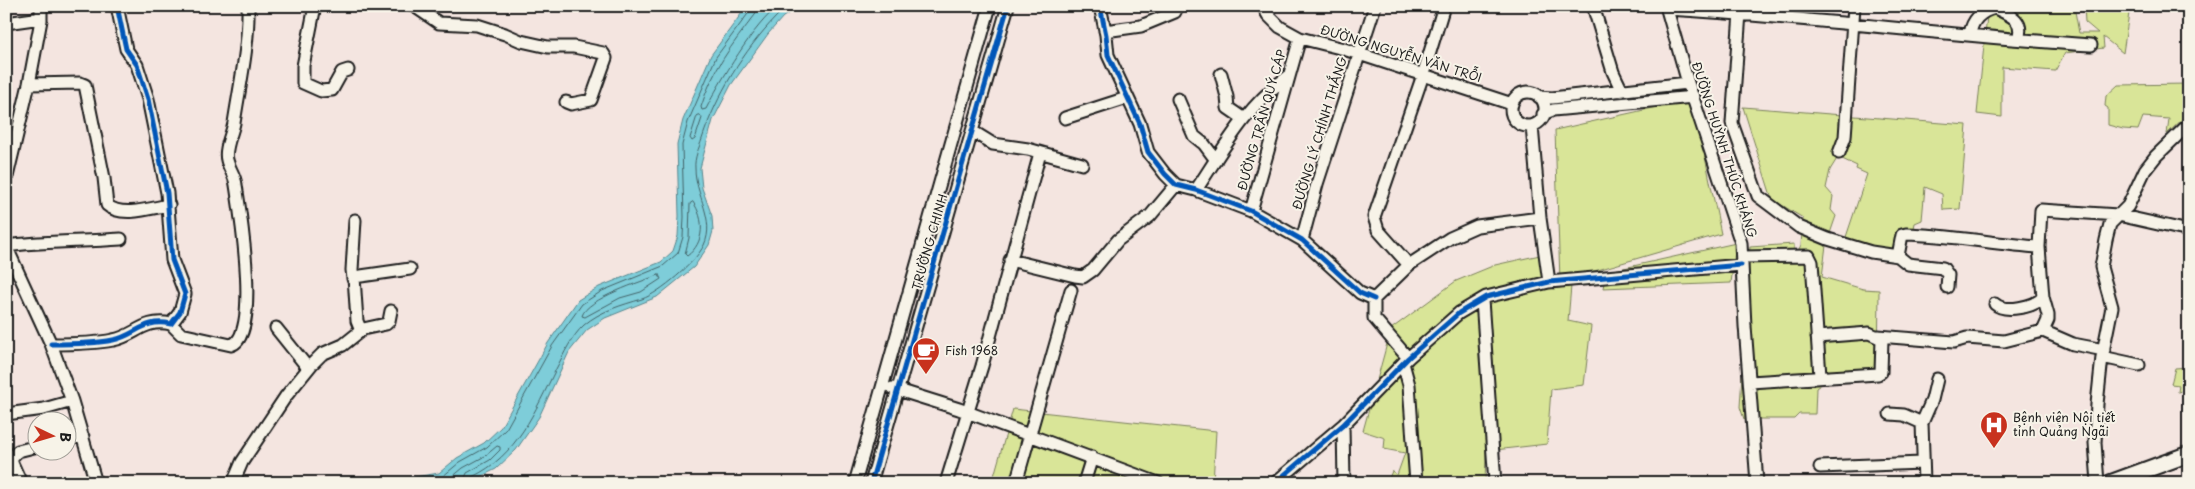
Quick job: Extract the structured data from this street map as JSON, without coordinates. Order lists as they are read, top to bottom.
{
  "streets": {
    "street": [
      "ĐƯỜNG NGUYỄN VĂN TRỖI",
      "ĐƯỜNG TRẦN QUÝ CÁP",
      "ĐƯỜNG LÝ CHÍNH THẮNG",
      "ĐƯỜNG HUỲNH THÚC KHÁNG",
      "TRƯỜNG CHINH"
    ]
  },
  "crossings": [
    ["ĐƯỜNG NGUYỄN VĂN TRỖI", "ĐƯỜNG TRẦN QUÝ CÁP"],
    ["ĐƯỜNG NGUYỄN VĂN TRỖI", "ĐƯỜNG LÝ CHÍNH THẮNG"]
  ],
  "places": {
    "cafe": ["Fish 1968"],
    "hospital": ["Bệnh viện Nội tiết tỉnh Quảng Ngãi"]
  },
  "north": "right"
}
